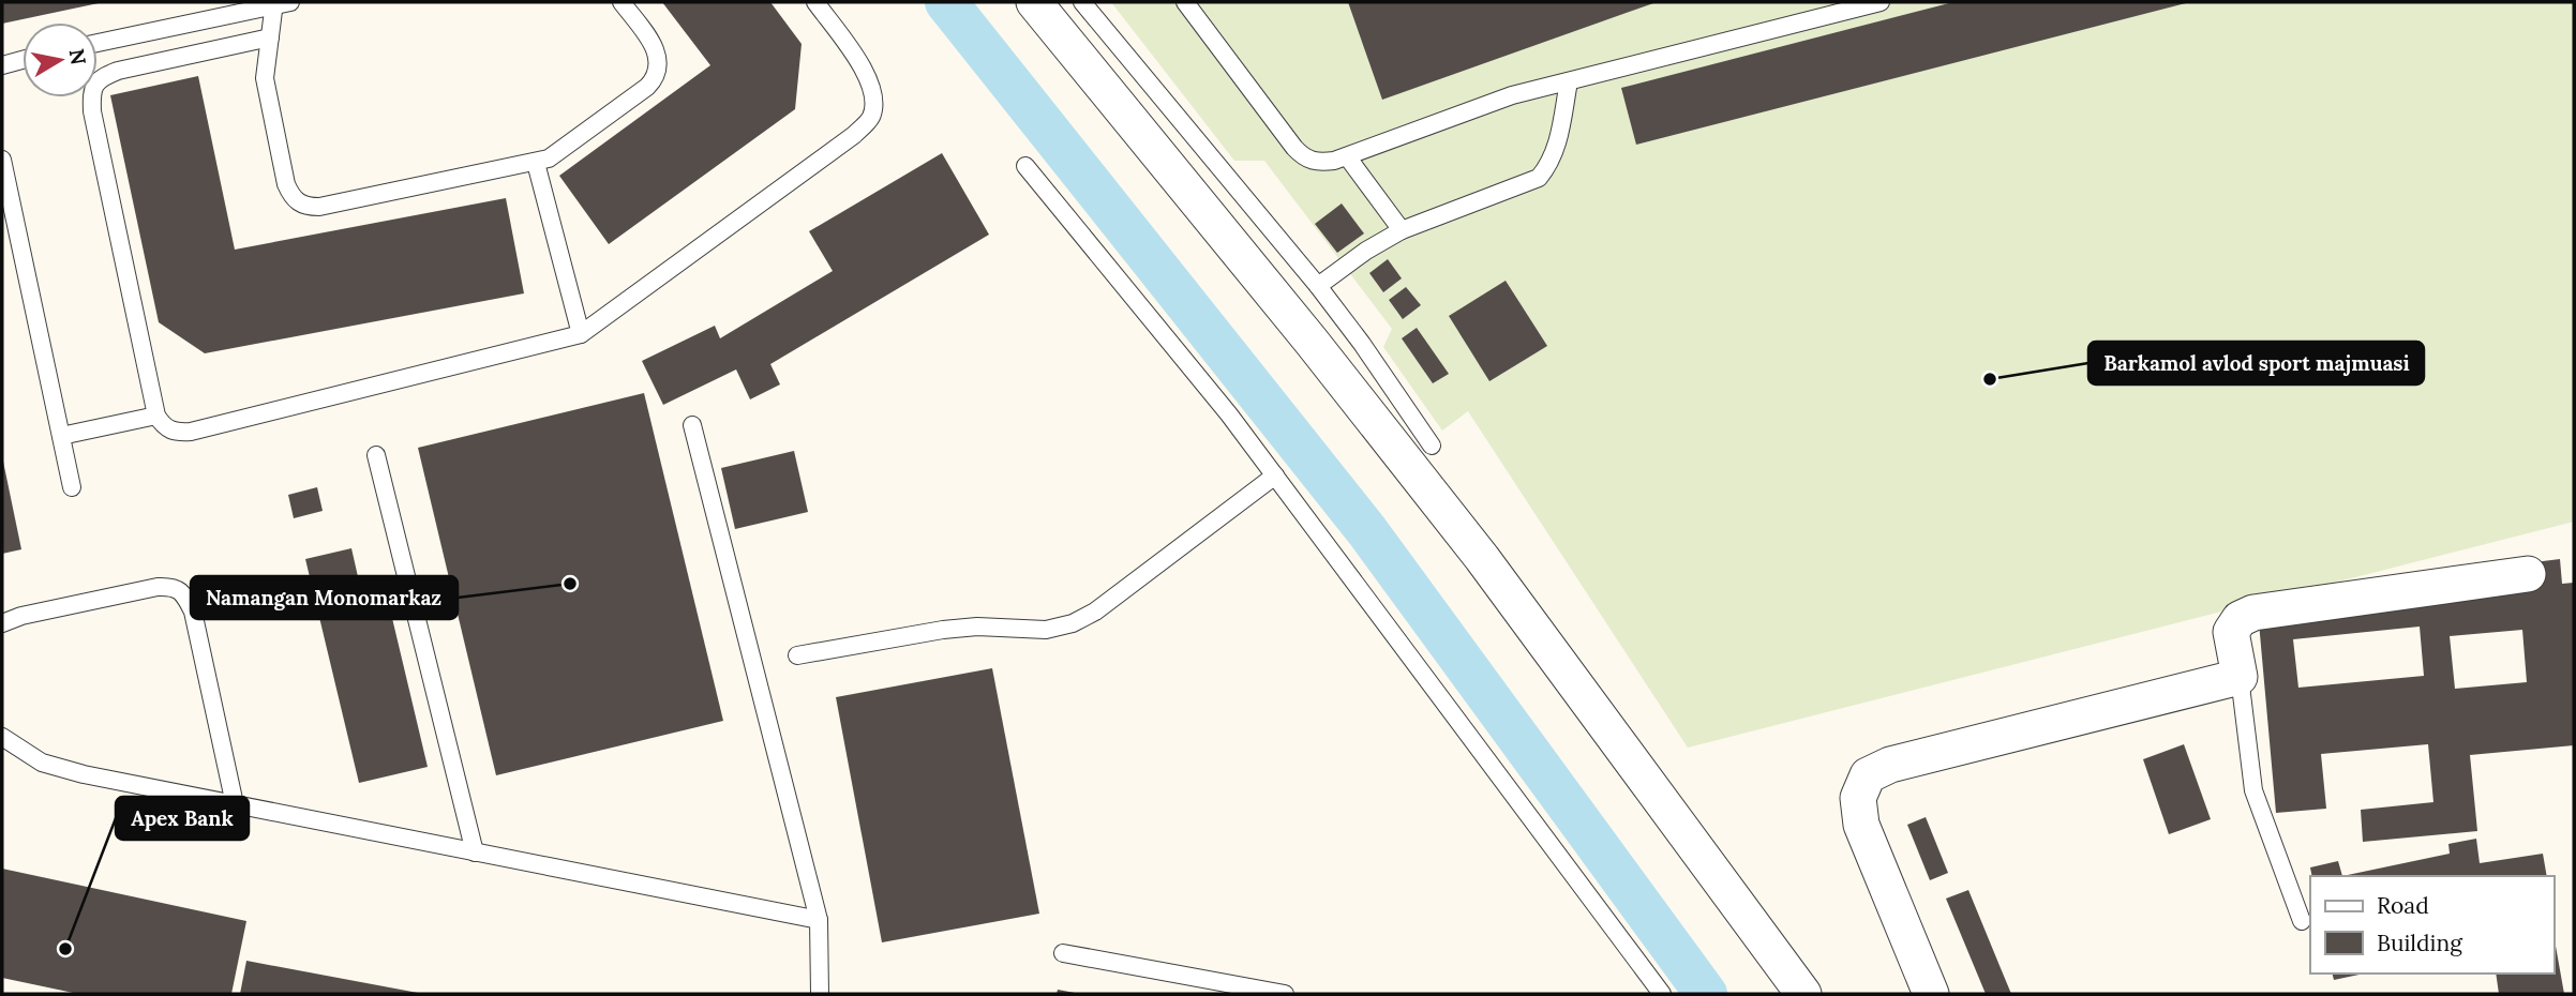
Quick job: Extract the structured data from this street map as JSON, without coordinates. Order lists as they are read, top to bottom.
{
  "places": ["Barkamol avlod sport majmuasi", "Namangan Monomarkaz", "Apex Bank"],
  "legend": ["Road", "Building"],
  "north": "right"
}
